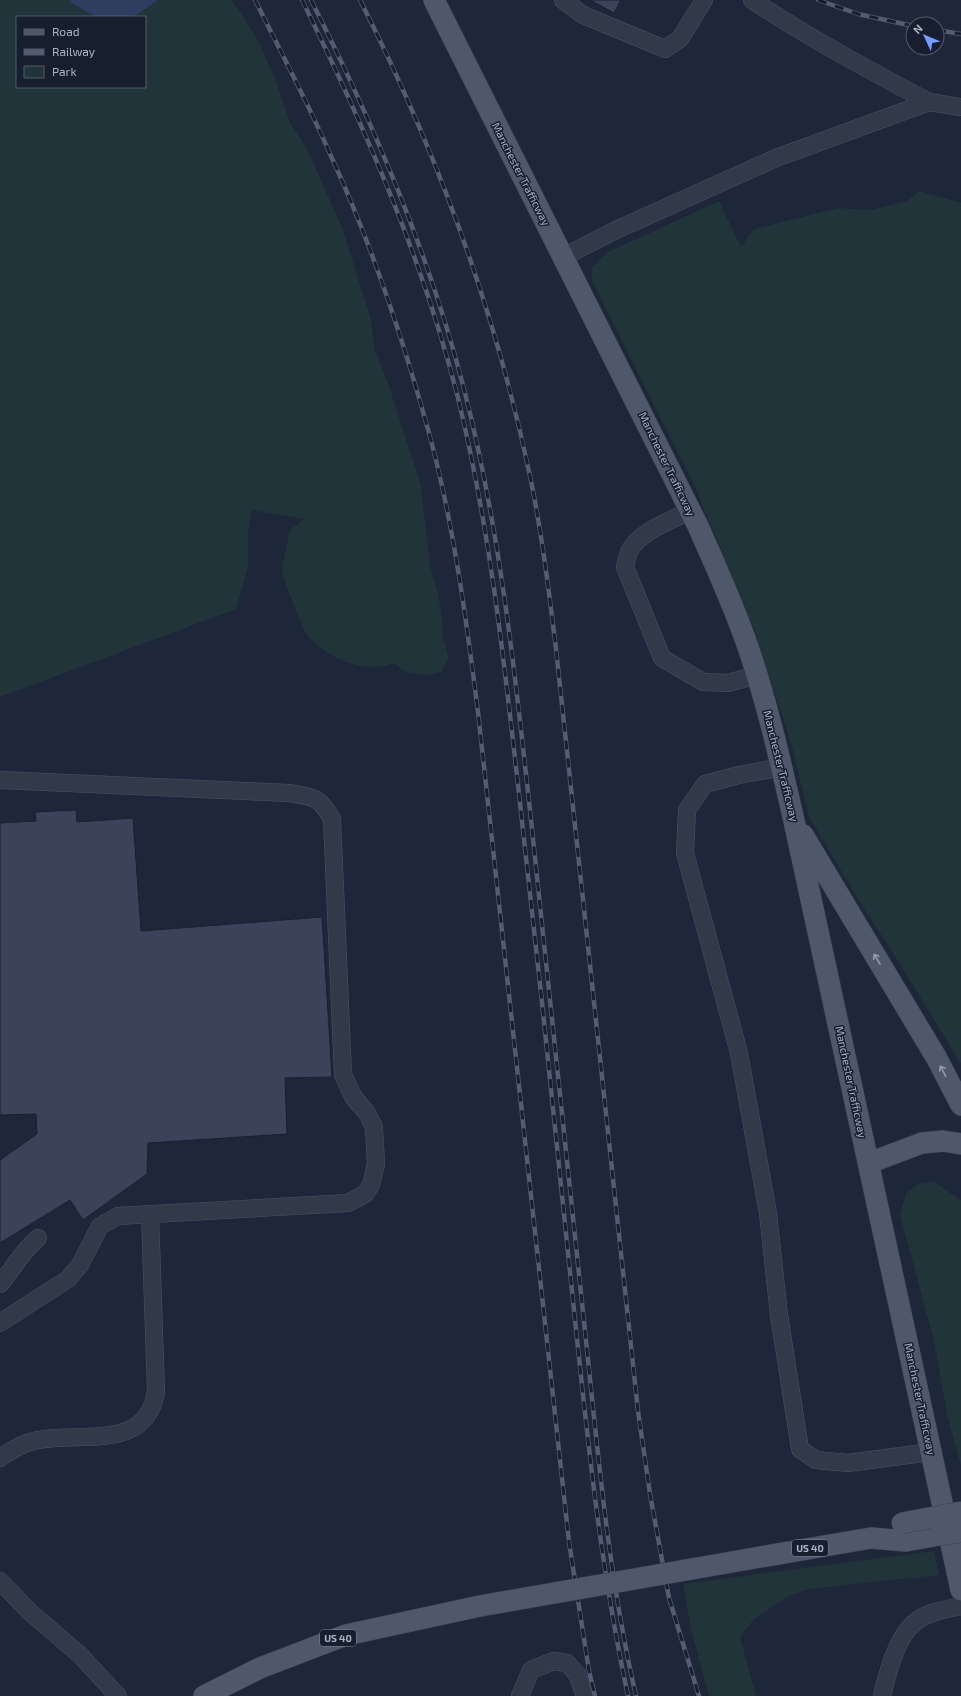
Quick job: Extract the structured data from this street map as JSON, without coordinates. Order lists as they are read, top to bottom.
{
  "streets": {
    "main road": ["Manchester Trafficway", "US 40"]
  },
  "legend": ["Road", "Railway", "Park"],
  "north": "top left"
}
